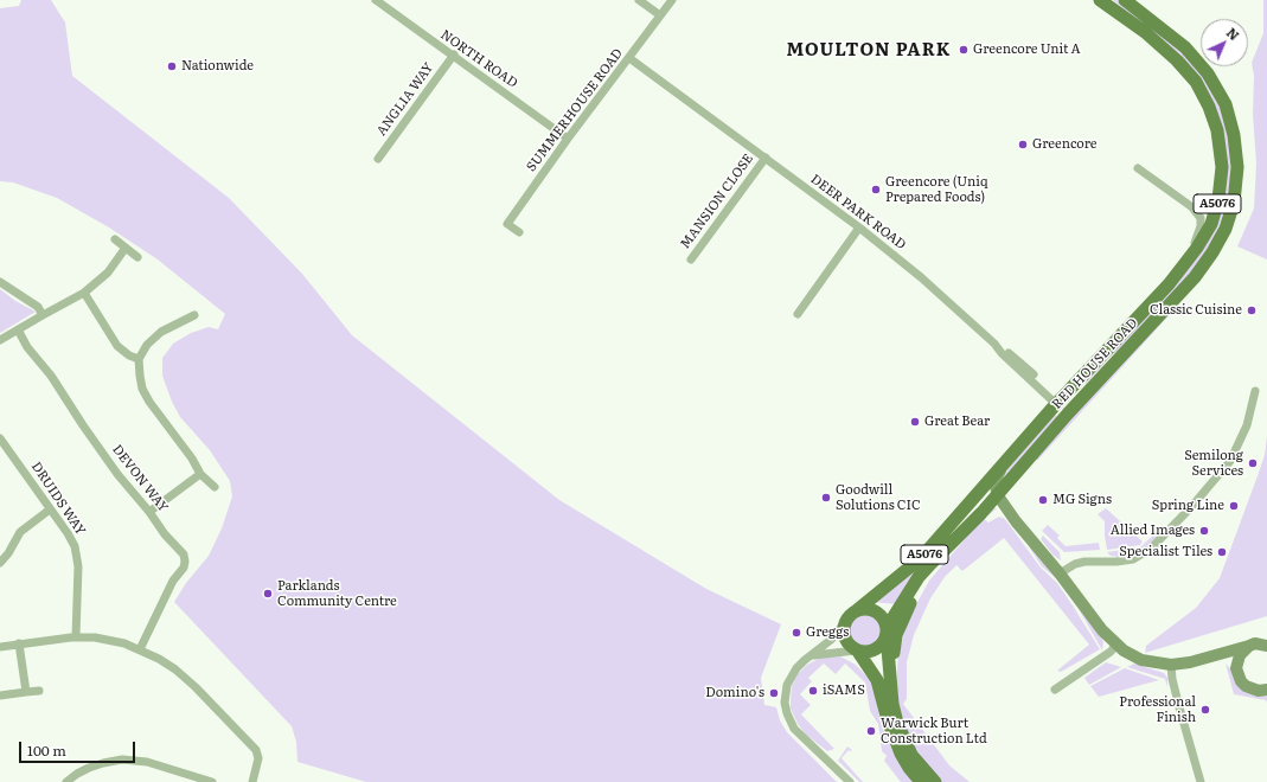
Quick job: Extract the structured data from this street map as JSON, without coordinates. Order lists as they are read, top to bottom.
{
  "streets": {
    "main road": ["A5076", "RED HOUSE ROAD"],
    "street": [
      "NORTH ROAD",
      "ANGLIA WAY",
      "SUMMERHOUSE ROAD",
      "MANSION CLOSE",
      "DEER PARK ROAD",
      "DEVON WAY",
      "DRUIDS WAY"
    ]
  },
  "crossings": [
    ["NORTH ROAD", "ANGLIA WAY"],
    ["NORTH ROAD", "SUMMERHOUSE ROAD"],
    ["SUMMERHOUSE ROAD", "DEER PARK ROAD"],
    ["MANSION CLOSE", "DEER PARK ROAD"],
    ["DEER PARK ROAD", "RED HOUSE ROAD"]
  ],
  "districts": ["MOULTON PARK"],
  "places": [
    "Greencore Unit A",
    "Nationwide",
    "Greencore",
    "Greencore (Uniq Prepared Foods)",
    "Classic Cuisine",
    "Great Bear",
    "Semilong Services",
    "Goodwill Solutions CIC",
    "MG Signs",
    "Spring Line",
    "Allied Images",
    "Specialist Tiles",
    "Parklands Community Centre",
    "Greggs",
    "iSAMS",
    "Domino's",
    "Professional Finish",
    "Warwick Burt Construction Ltd"
  ],
  "scale_bar": "100 m",
  "north": "top right"
}
